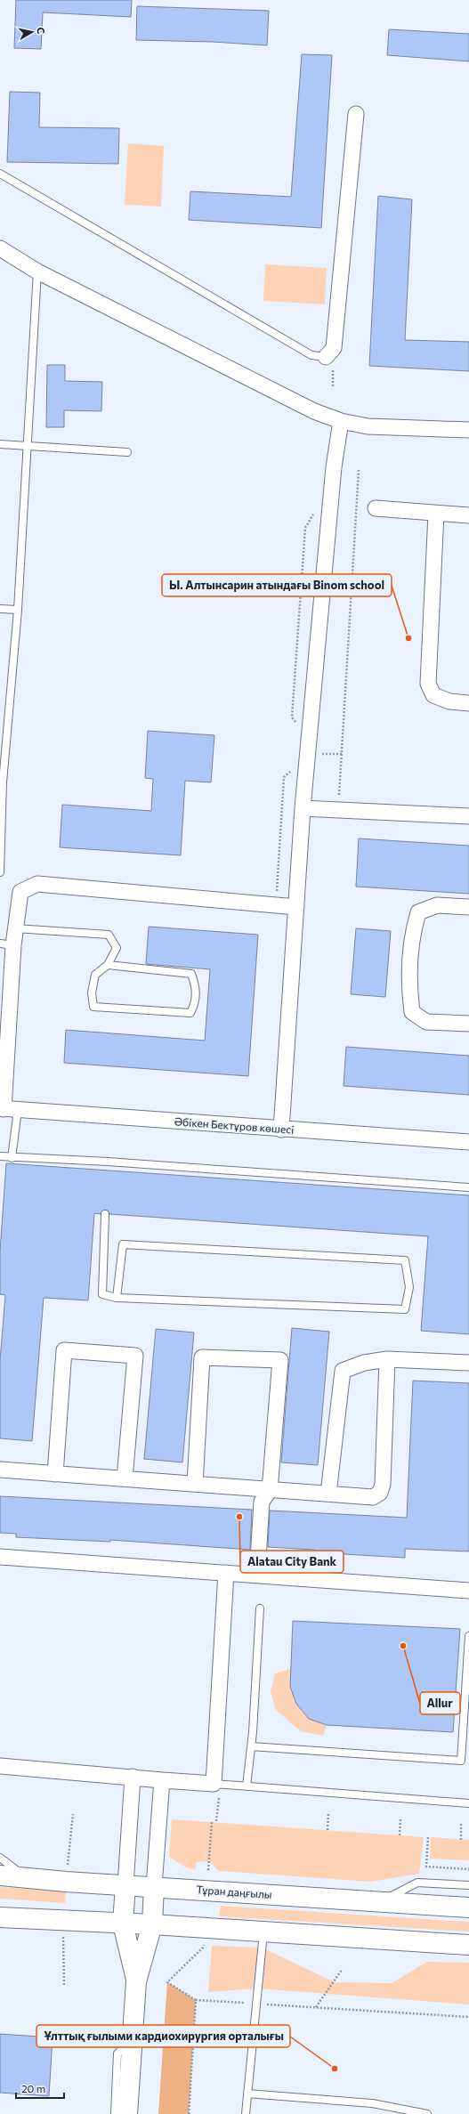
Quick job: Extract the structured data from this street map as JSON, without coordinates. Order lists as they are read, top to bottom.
{
  "streets": {
    "main road": ["Тұран даңғылы"],
    "street": ["Әбікен Бектұров көшесі"]
  },
  "places": [
    "Ы. Алтынсарин атындағы Binom school",
    "Alatau City Bank",
    "Allur",
    "Ұлттық ғылыми кардиохирургия орталығы"
  ],
  "scale_bar": "20 m",
  "north": "right"
}
